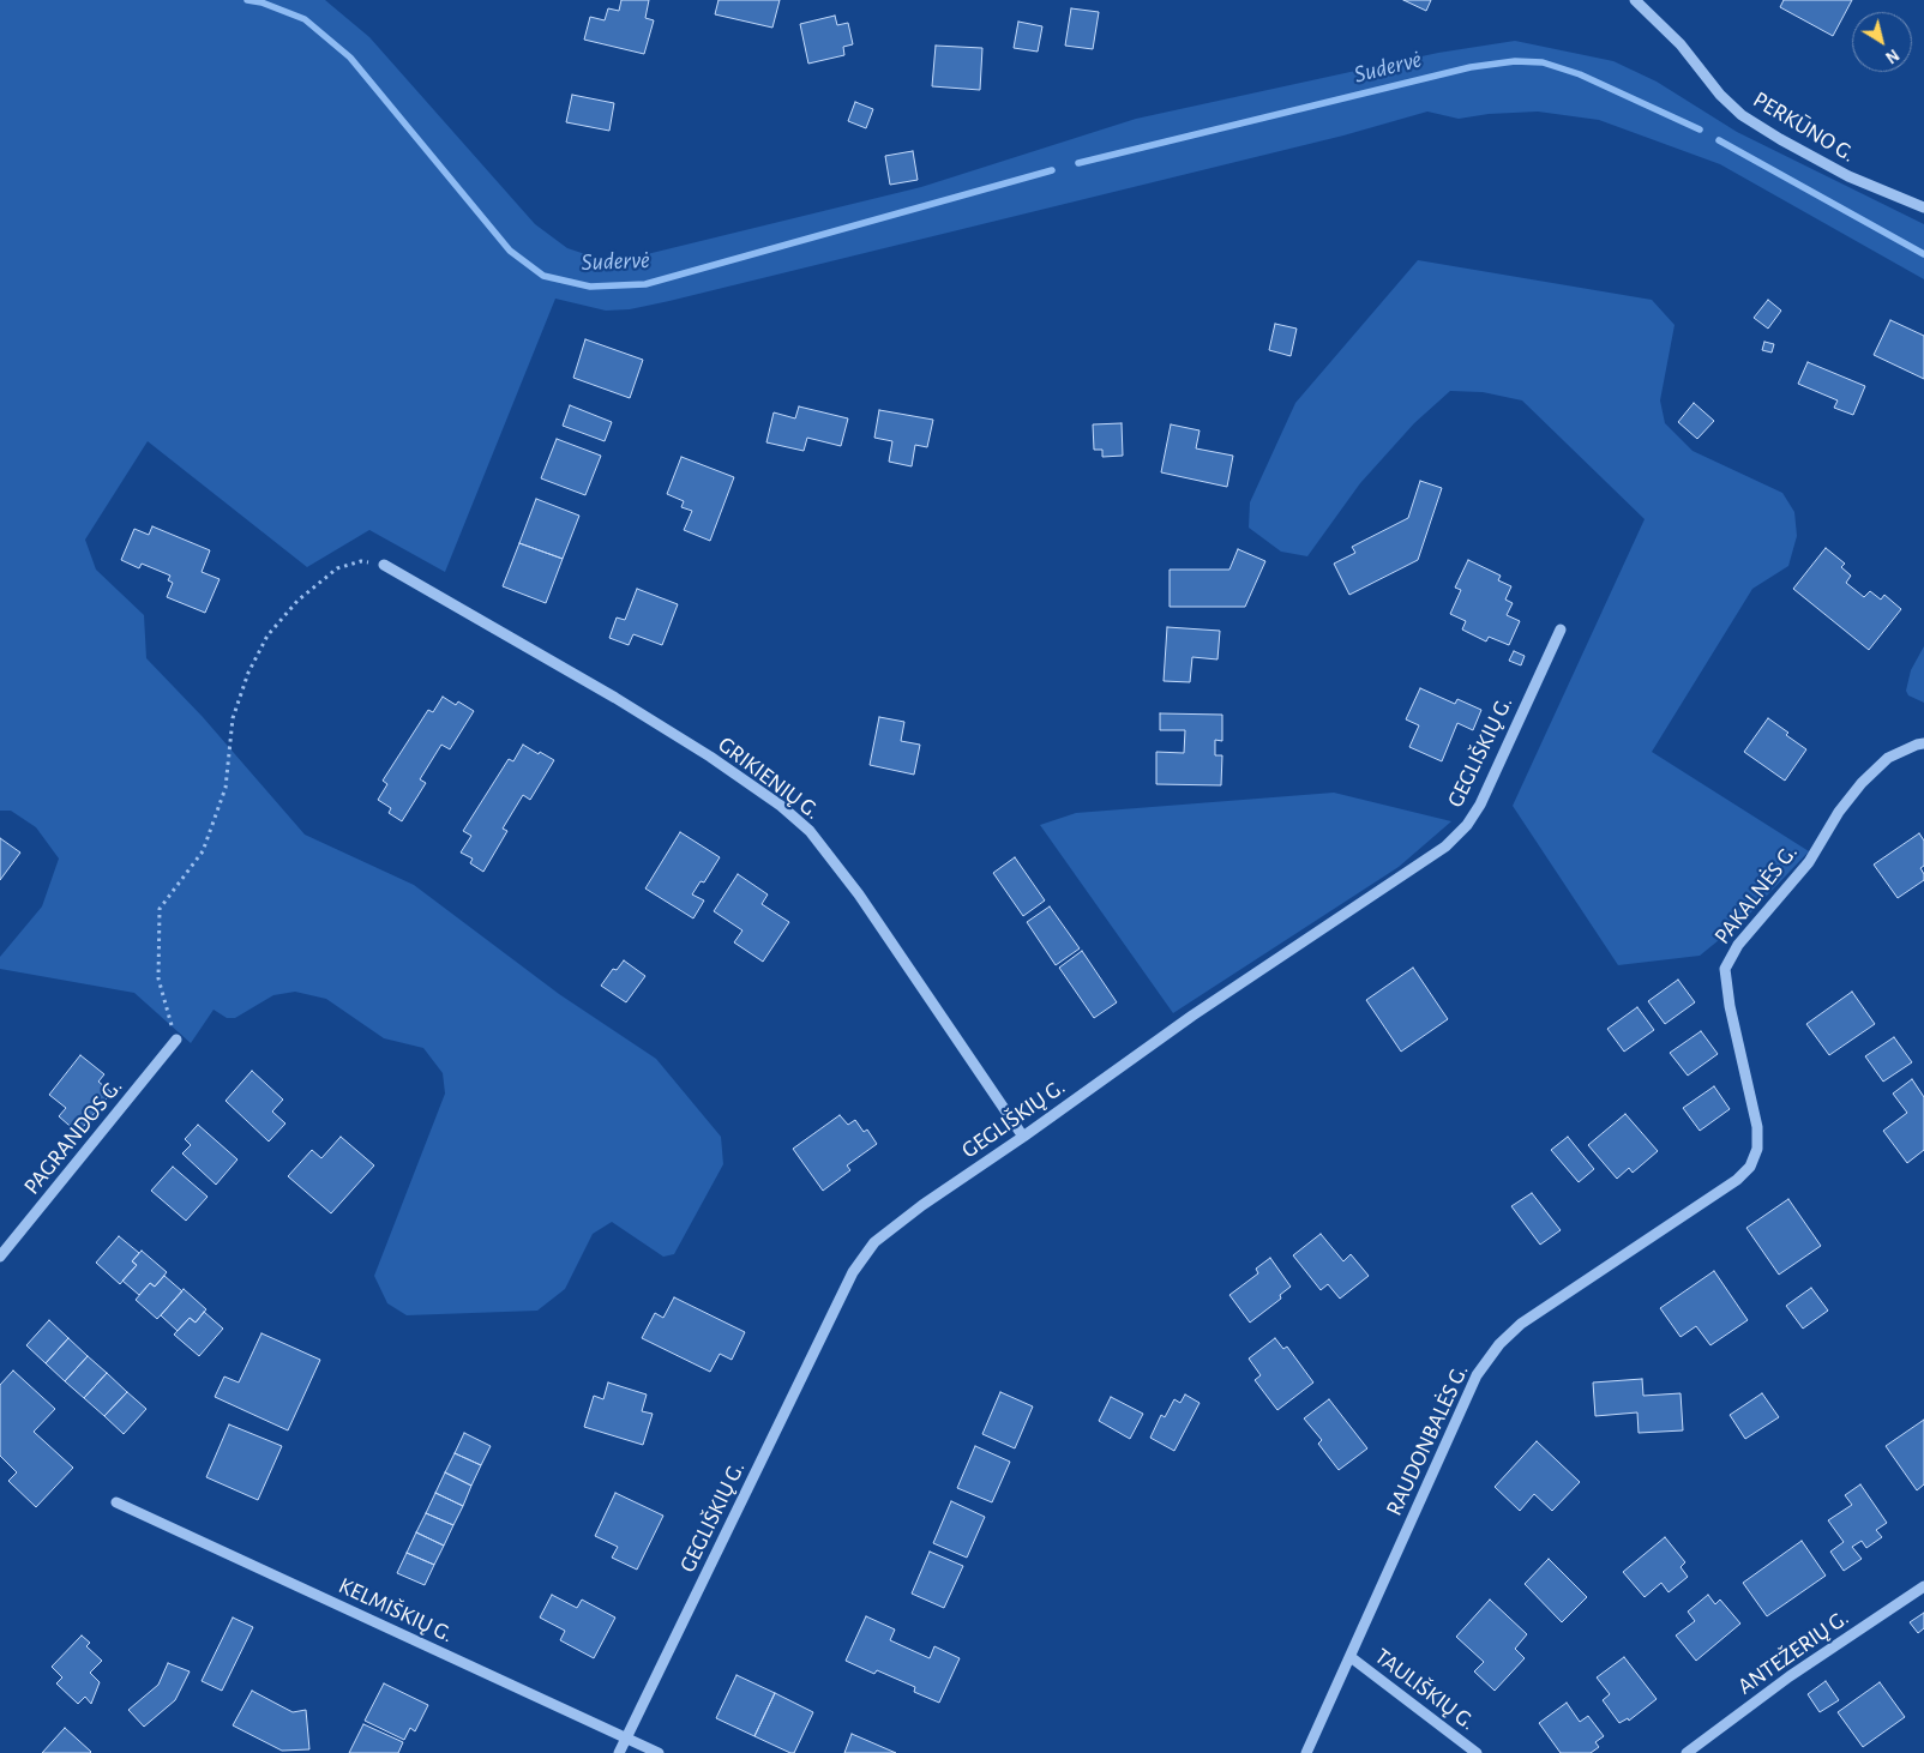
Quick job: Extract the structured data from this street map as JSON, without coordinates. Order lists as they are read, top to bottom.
{
  "streets": {
    "street": [
      "PERKŪNO G.",
      "GEGLIŠKIŲ G.",
      "GRIKIENIŲ G.",
      "PAKALNĖS G.",
      "PAGRANDOS G.",
      "RAUDONBALĖS G.",
      "KELMIŠKIŲ G.",
      "ANTEŽERIŲ G.",
      "TAULIŠKIŲ G."
    ]
  },
  "crossings": [
    ["GEGLIŠKIŲ G.", "GRIKIENIŲ G."],
    ["GEGLIŠKIŲ G.", "KELMIŠKIŲ G."],
    ["PAKALNĖS G.", "RAUDONBALĖS G."],
    ["RAUDONBALĖS G.", "TAULIŠKIŲ G."]
  ],
  "water": ["Sudervė"],
  "north": "bottom right"
}
